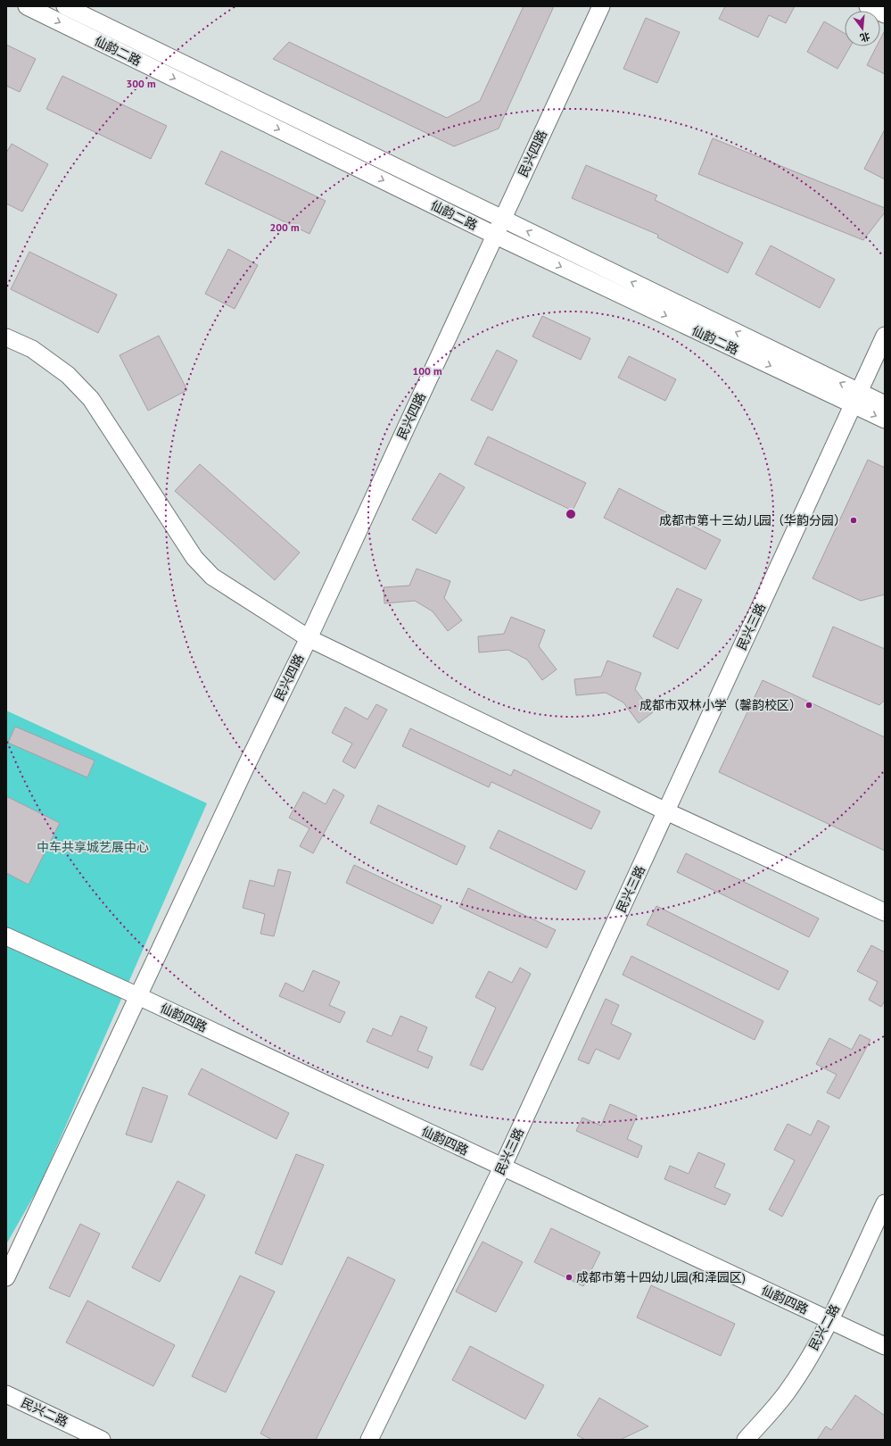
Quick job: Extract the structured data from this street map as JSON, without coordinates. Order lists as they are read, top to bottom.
{
  "streets": {
    "street": [
      "仙韵二路",
      "民兴四路",
      "民兴三路",
      "仙韵四路",
      "民兴二路"
    ]
  },
  "crossings": [
    ["仙韵二路", "民兴四路"],
    ["仙韵二路", "民兴三路"],
    ["民兴四路", "仙韵四路"],
    ["民兴三路", "仙韵四路"],
    ["仙韵四路", "民兴二路"]
  ],
  "parks": ["中车共享城艺展中心"],
  "places": ["成都市第十三幼儿园（华韵分园）", "成都市双林小学（馨韵校区）", "成都市第十四幼儿园(和泽园区)"],
  "north": "bottom",
  "rings": ["300 m", "200 m", "100 m"]
}
